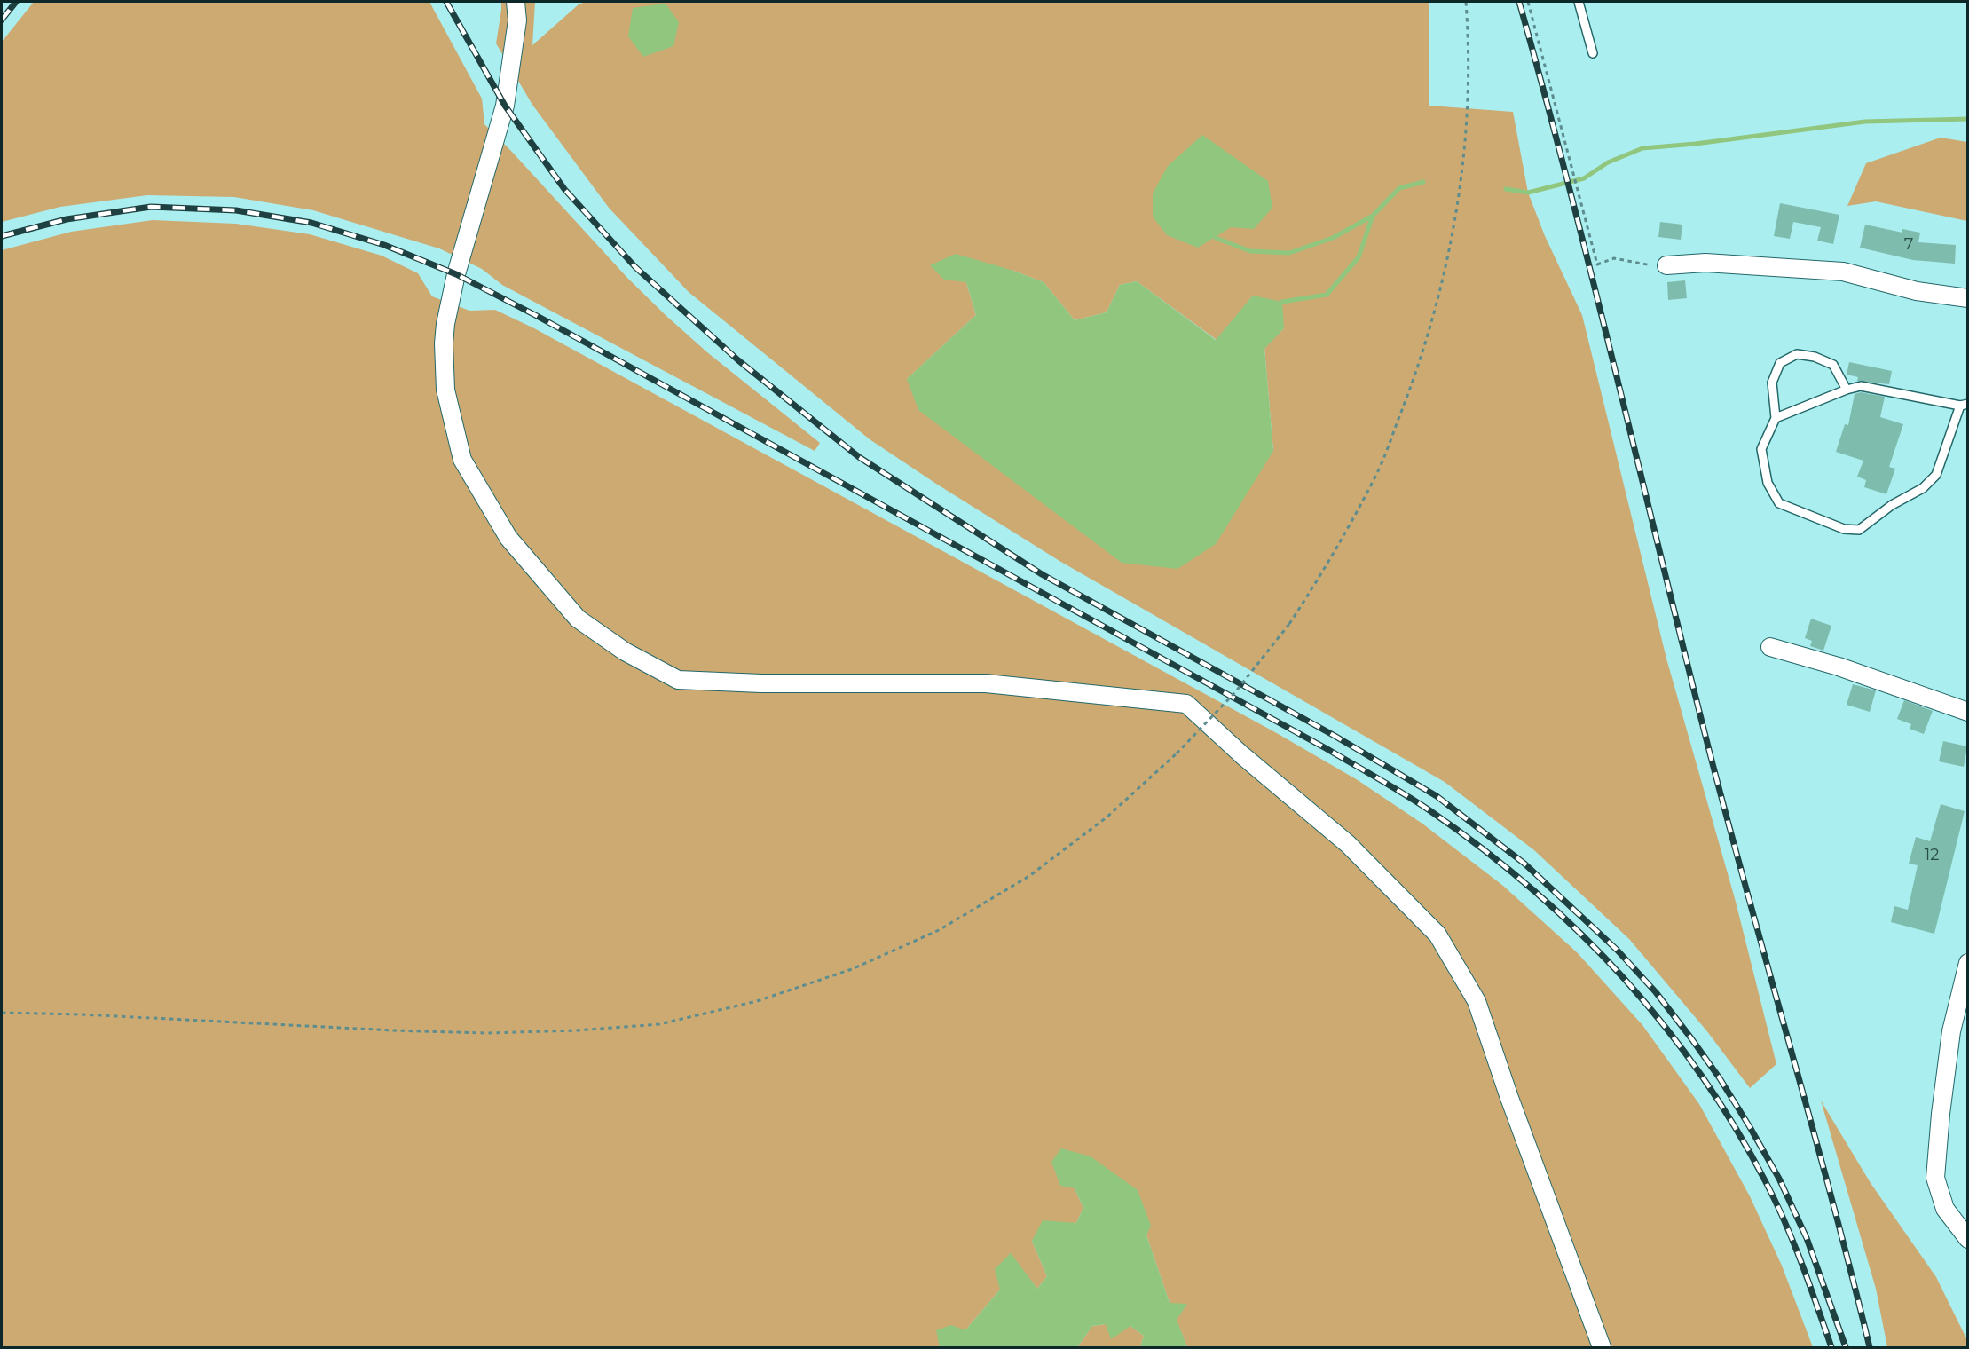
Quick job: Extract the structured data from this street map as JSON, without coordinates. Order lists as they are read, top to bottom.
{
  "house_numbers": ["7", "12"]
}
